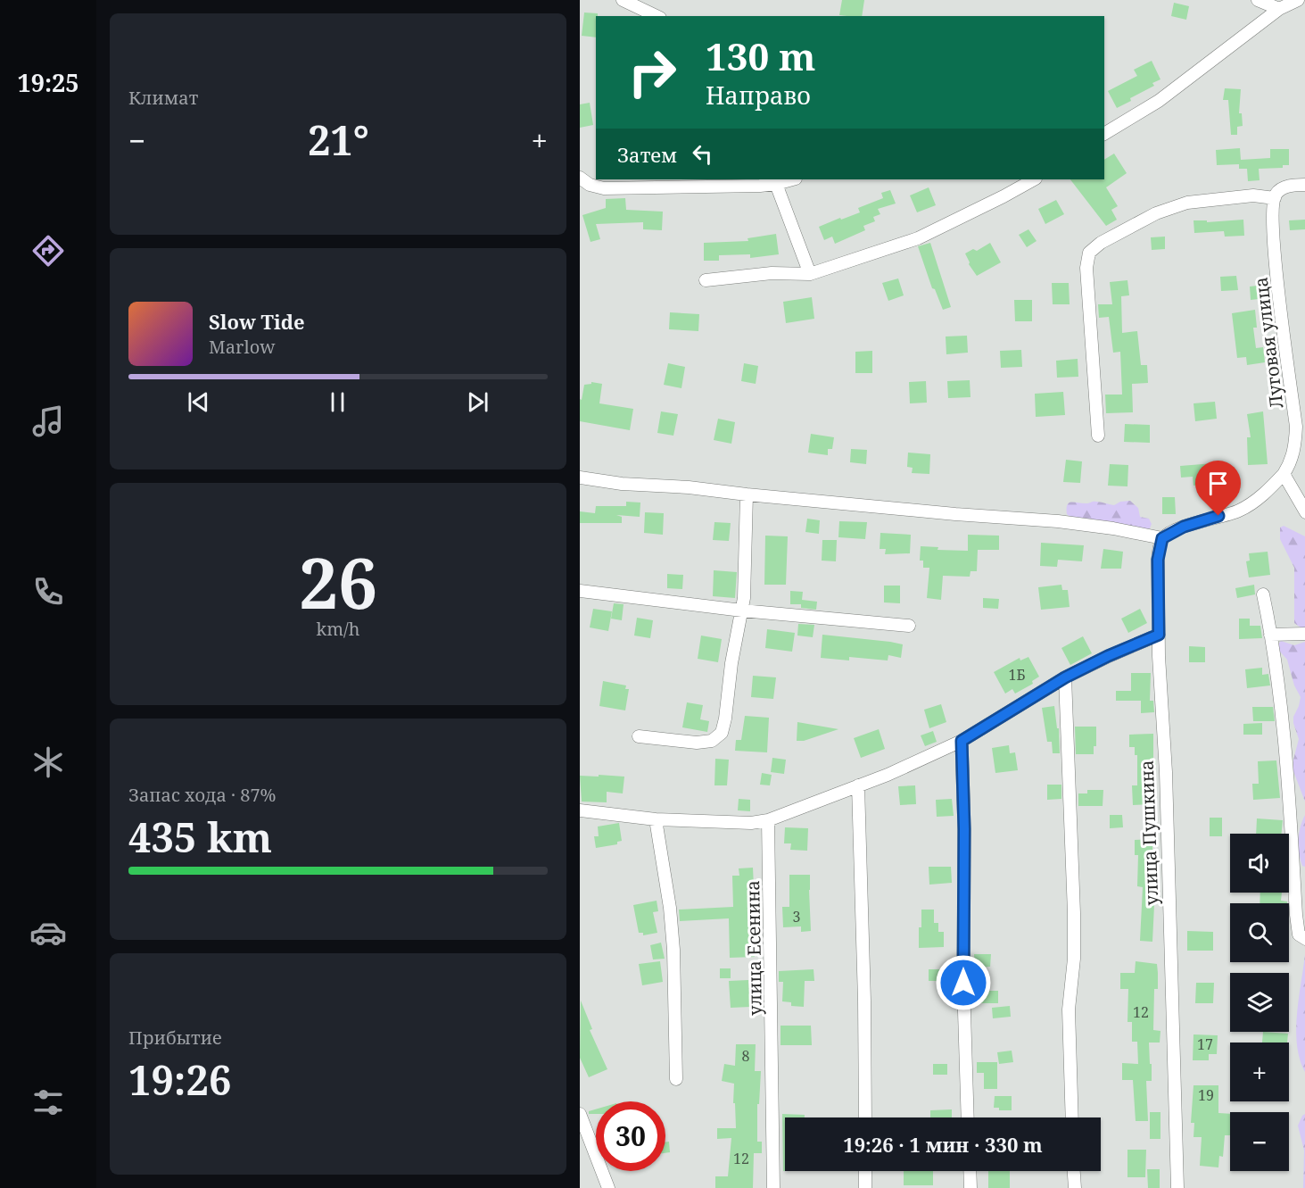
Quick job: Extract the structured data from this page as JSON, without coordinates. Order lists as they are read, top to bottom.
{
  "streets": {
    "street": ["Луговая улица", "улица Пушкина", "улица Есенина"]
  },
  "house_numbers": [
    "1Б",
    "3",
    "12",
    "17",
    "8",
    "19",
    "12"
  ],
  "page": {
    "tabs": "19:25",
    "tile": [
      "Климат",
      ["26", "km/h"],
      ["Запас хода · 87%", "435 km"],
      ["Прибытие", "19:26"]
    ],
    "turn": ["130 m", "Направо"],
    "heat": ["−", "21°", "+"],
    "then": "Затем",
    "song": ["Slow Tide", "Marlow"],
    "map_buttons": ["+", "−"],
    "limit": "30",
    "trip": "19:26 · 1 мин · 330 m"
  }
}
